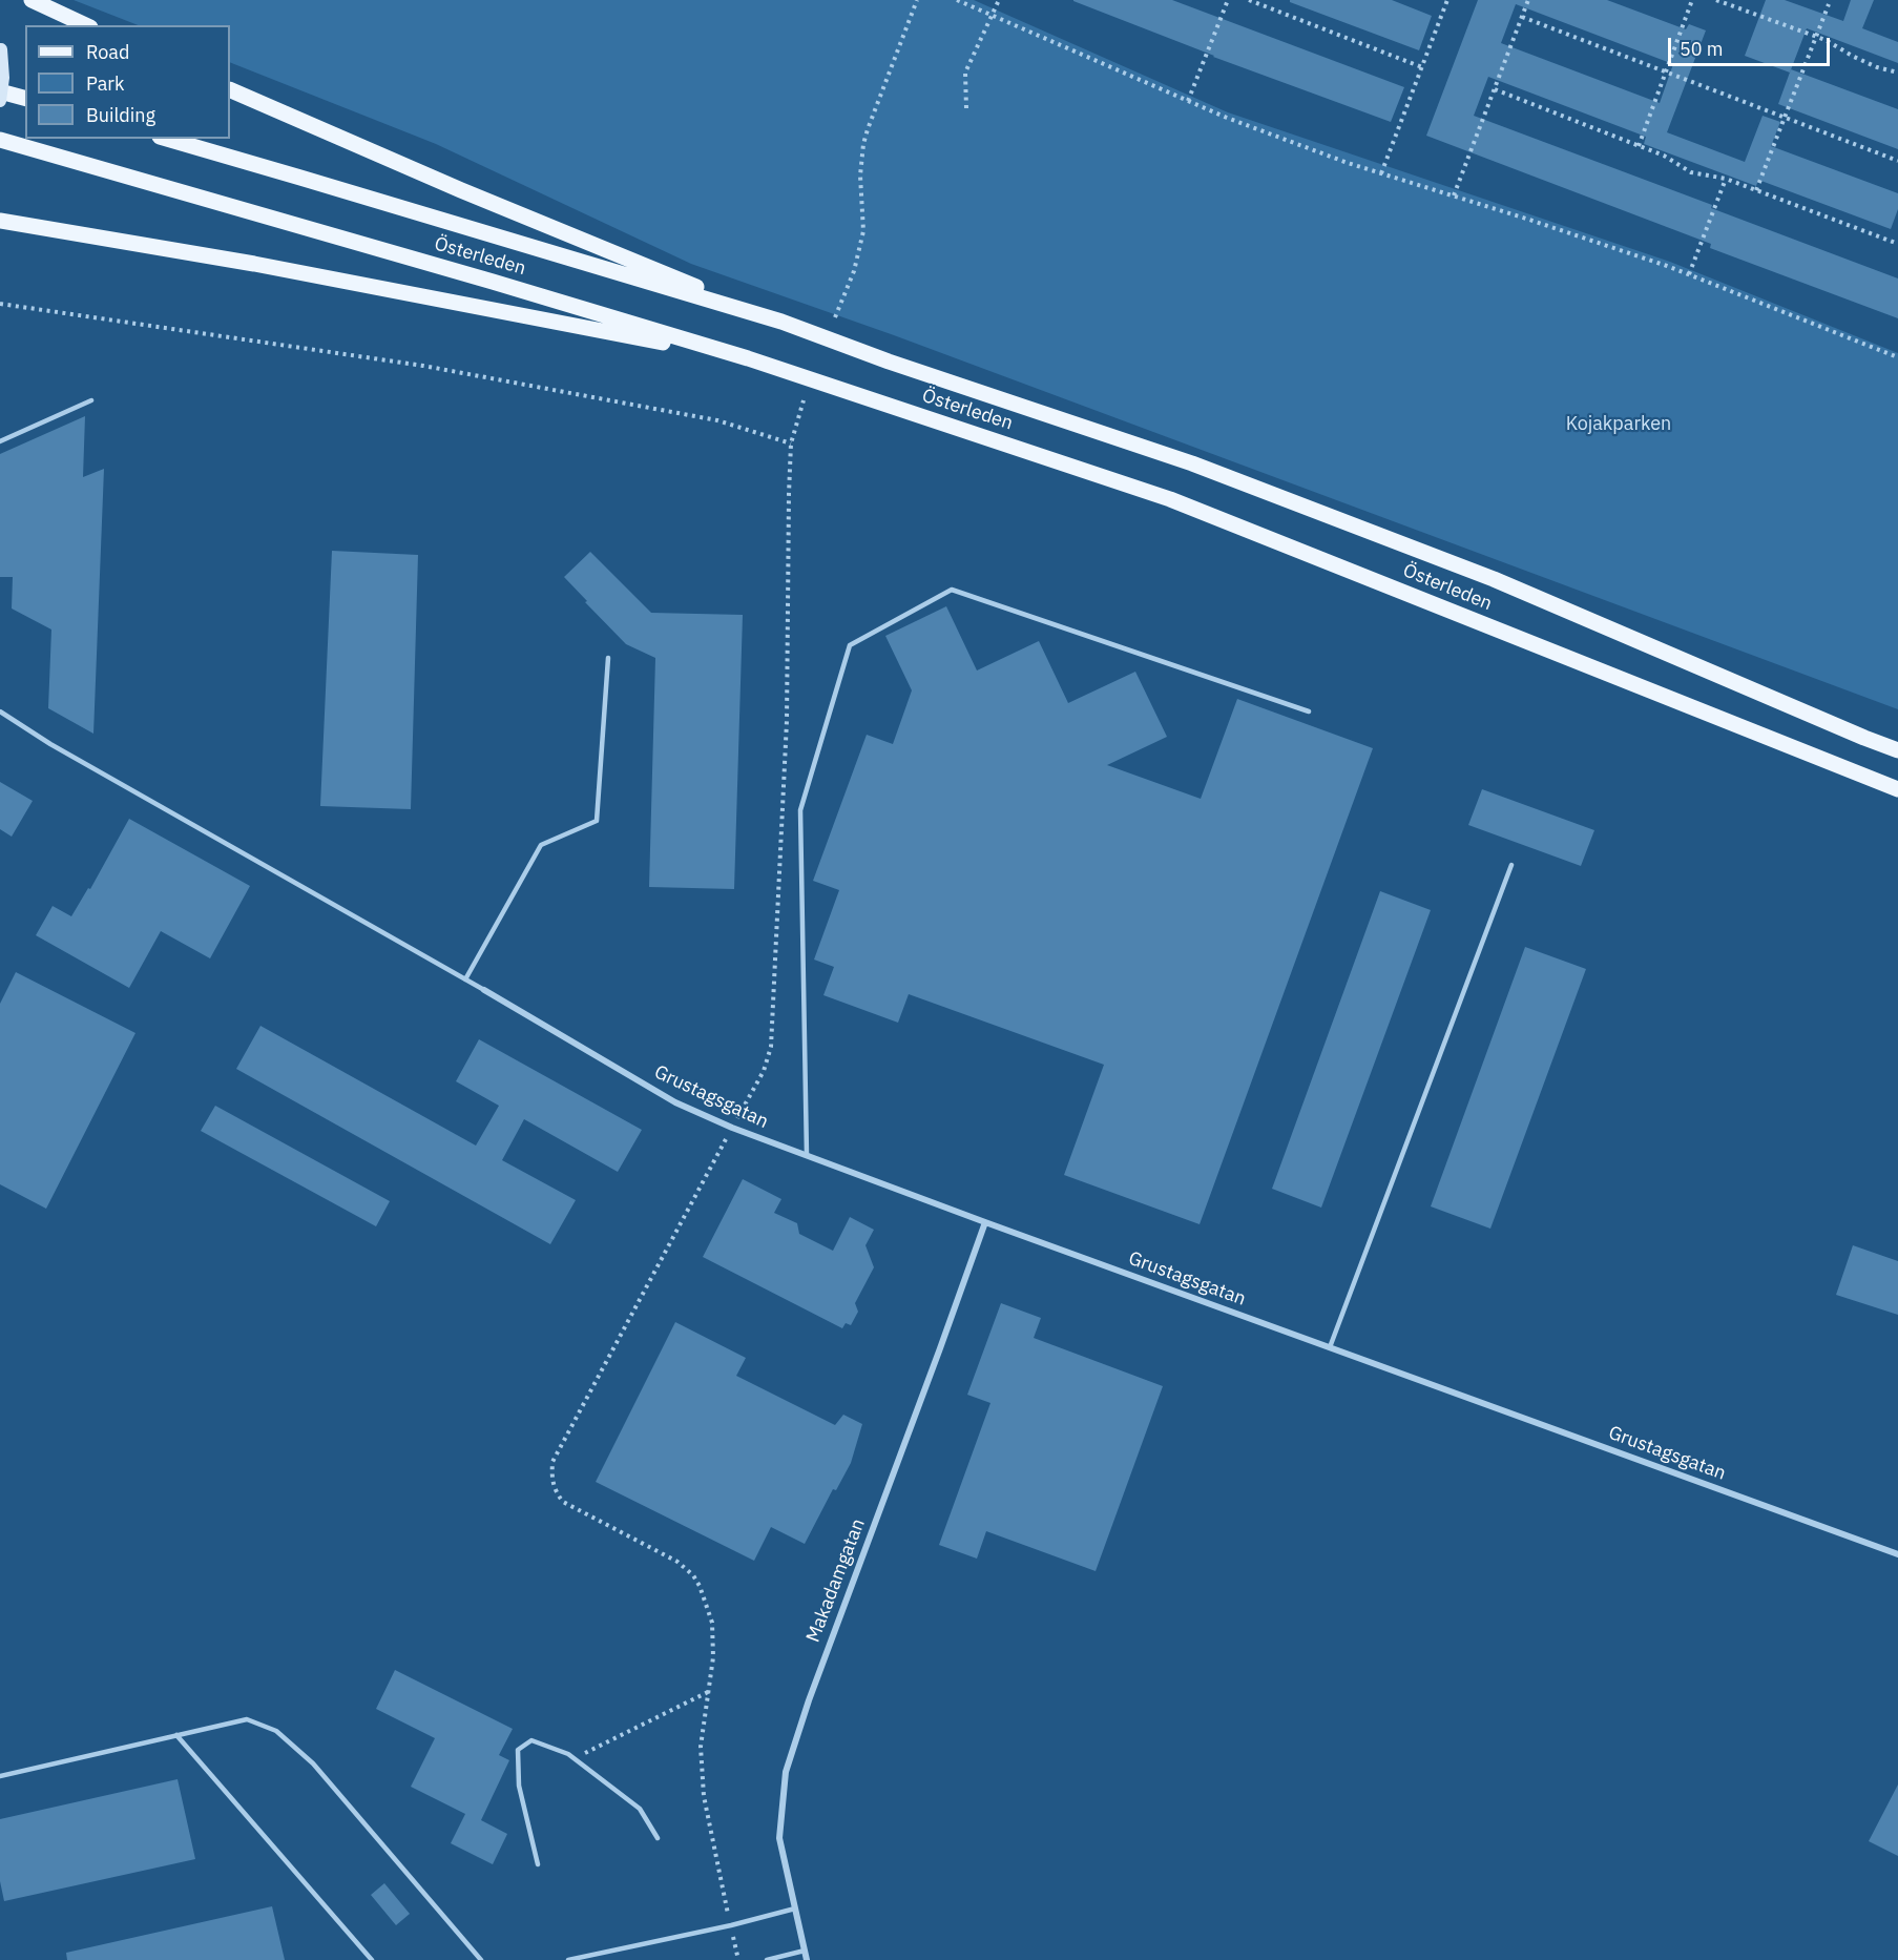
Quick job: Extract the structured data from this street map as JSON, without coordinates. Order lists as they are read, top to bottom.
{
  "streets": {
    "main road": ["Österleden"],
    "street": ["Grustagsgatan", "Makadamgatan"]
  },
  "crossings": [
    ["Grustagsgatan", "Makadamgatan"]
  ],
  "parks": ["Kojakparken"],
  "legend": ["Road", "Park", "Building"],
  "scale_bar": "50 m"
}
